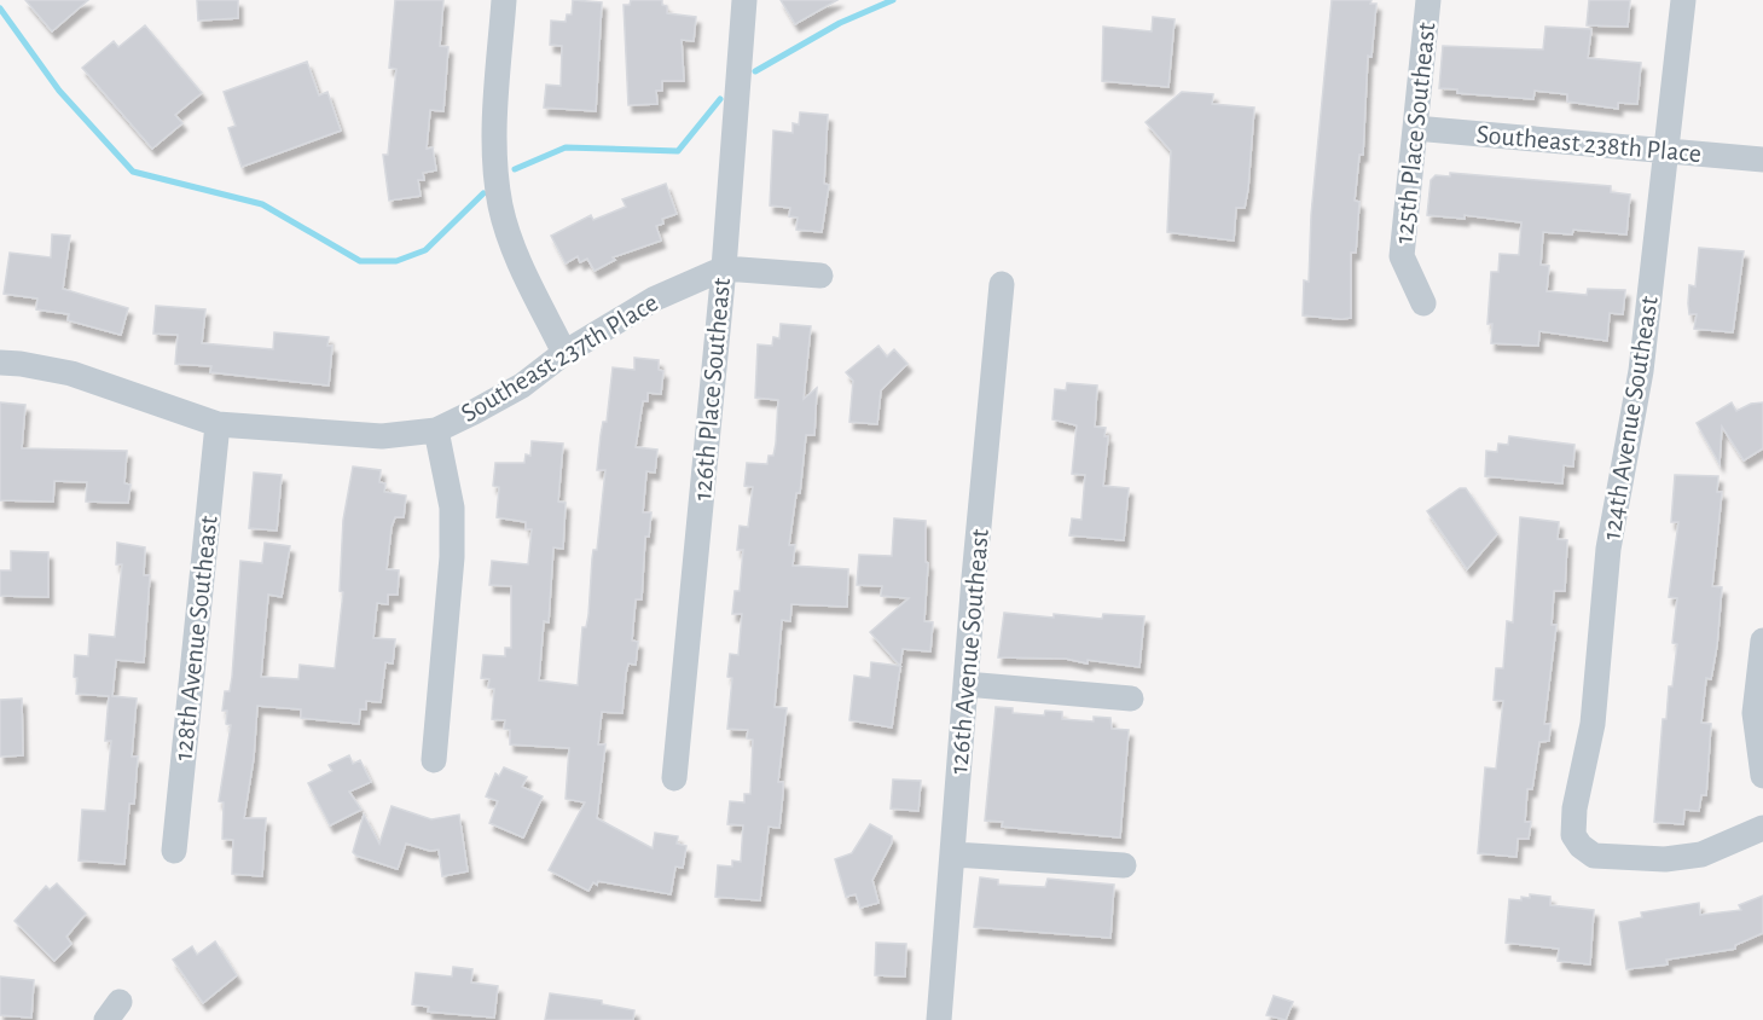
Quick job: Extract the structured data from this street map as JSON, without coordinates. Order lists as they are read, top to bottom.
{
  "streets": {
    "street": [
      "125th Place Southeast",
      "Southeast 238th Place",
      "Southeast 237th Place",
      "126th Place Southeast",
      "124th Avenue Southeast",
      "128th Avenue Southeast",
      "126th Avenue Southeast"
    ]
  },
  "crossings": [
    ["125th Place Southeast", "Southeast 238th Place"],
    ["Southeast 238th Place", "124th Avenue Southeast"],
    ["Southeast 237th Place", "126th Place Southeast"],
    ["Southeast 237th Place", "128th Avenue Southeast"]
  ]
}
